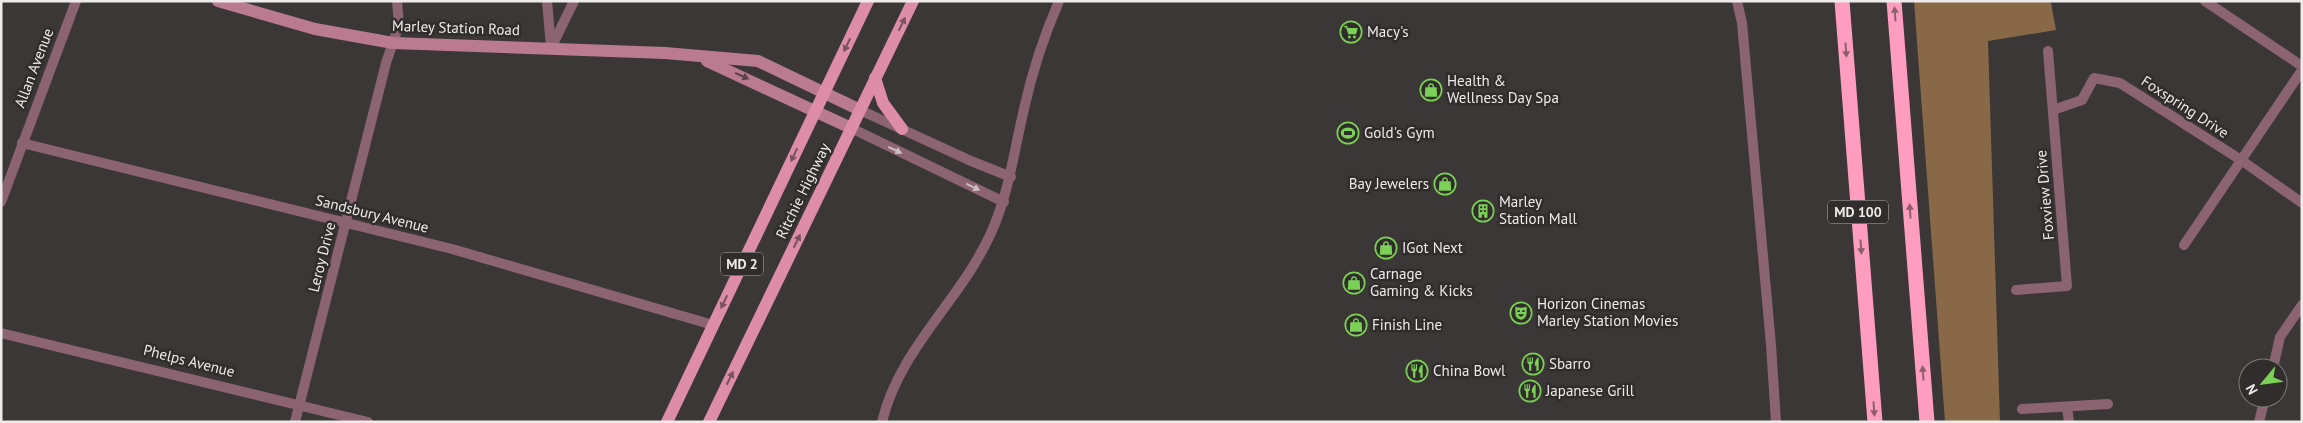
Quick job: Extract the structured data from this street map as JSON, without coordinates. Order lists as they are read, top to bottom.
{
  "streets": {
    "highway": ["MD 100"],
    "main road": ["Marley Station Road", "Ritchie Highway", "MD 2"],
    "street": [
      "Allan Avenue",
      "Foxspring Drive",
      "Foxview Drive",
      "Sandsbury Avenue",
      "Leroy Drive",
      "Phelps Avenue"
    ]
  },
  "crossings": [
    ["Marley Station Road", "Ritchie Highway"],
    ["Marley Station Road", "Leroy Drive"],
    ["Allan Avenue", "Sandsbury Avenue"],
    ["Foxspring Drive", "Foxview Drive"],
    ["Ritchie Highway", "Sandsbury Avenue"],
    ["Sandsbury Avenue", "Leroy Drive"],
    ["Leroy Drive", "Phelps Avenue"]
  ],
  "places": {
    "supermarket": ["Macy's"],
    "shop": [
      "Health & Wellness Day Spa",
      "Bay Jewelers",
      "IGot Next",
      "Carnage Gaming & Kicks",
      "Finish Line"
    ],
    "sports": ["Gold's Gym"],
    "building": ["Marley Station Mall"],
    "theatre": ["Horizon Cinemas Marley Station Movies"],
    "restaurant": ["Sbarro", "China Bowl", "Japanese Grill"]
  },
  "north": "bottom left"
}
